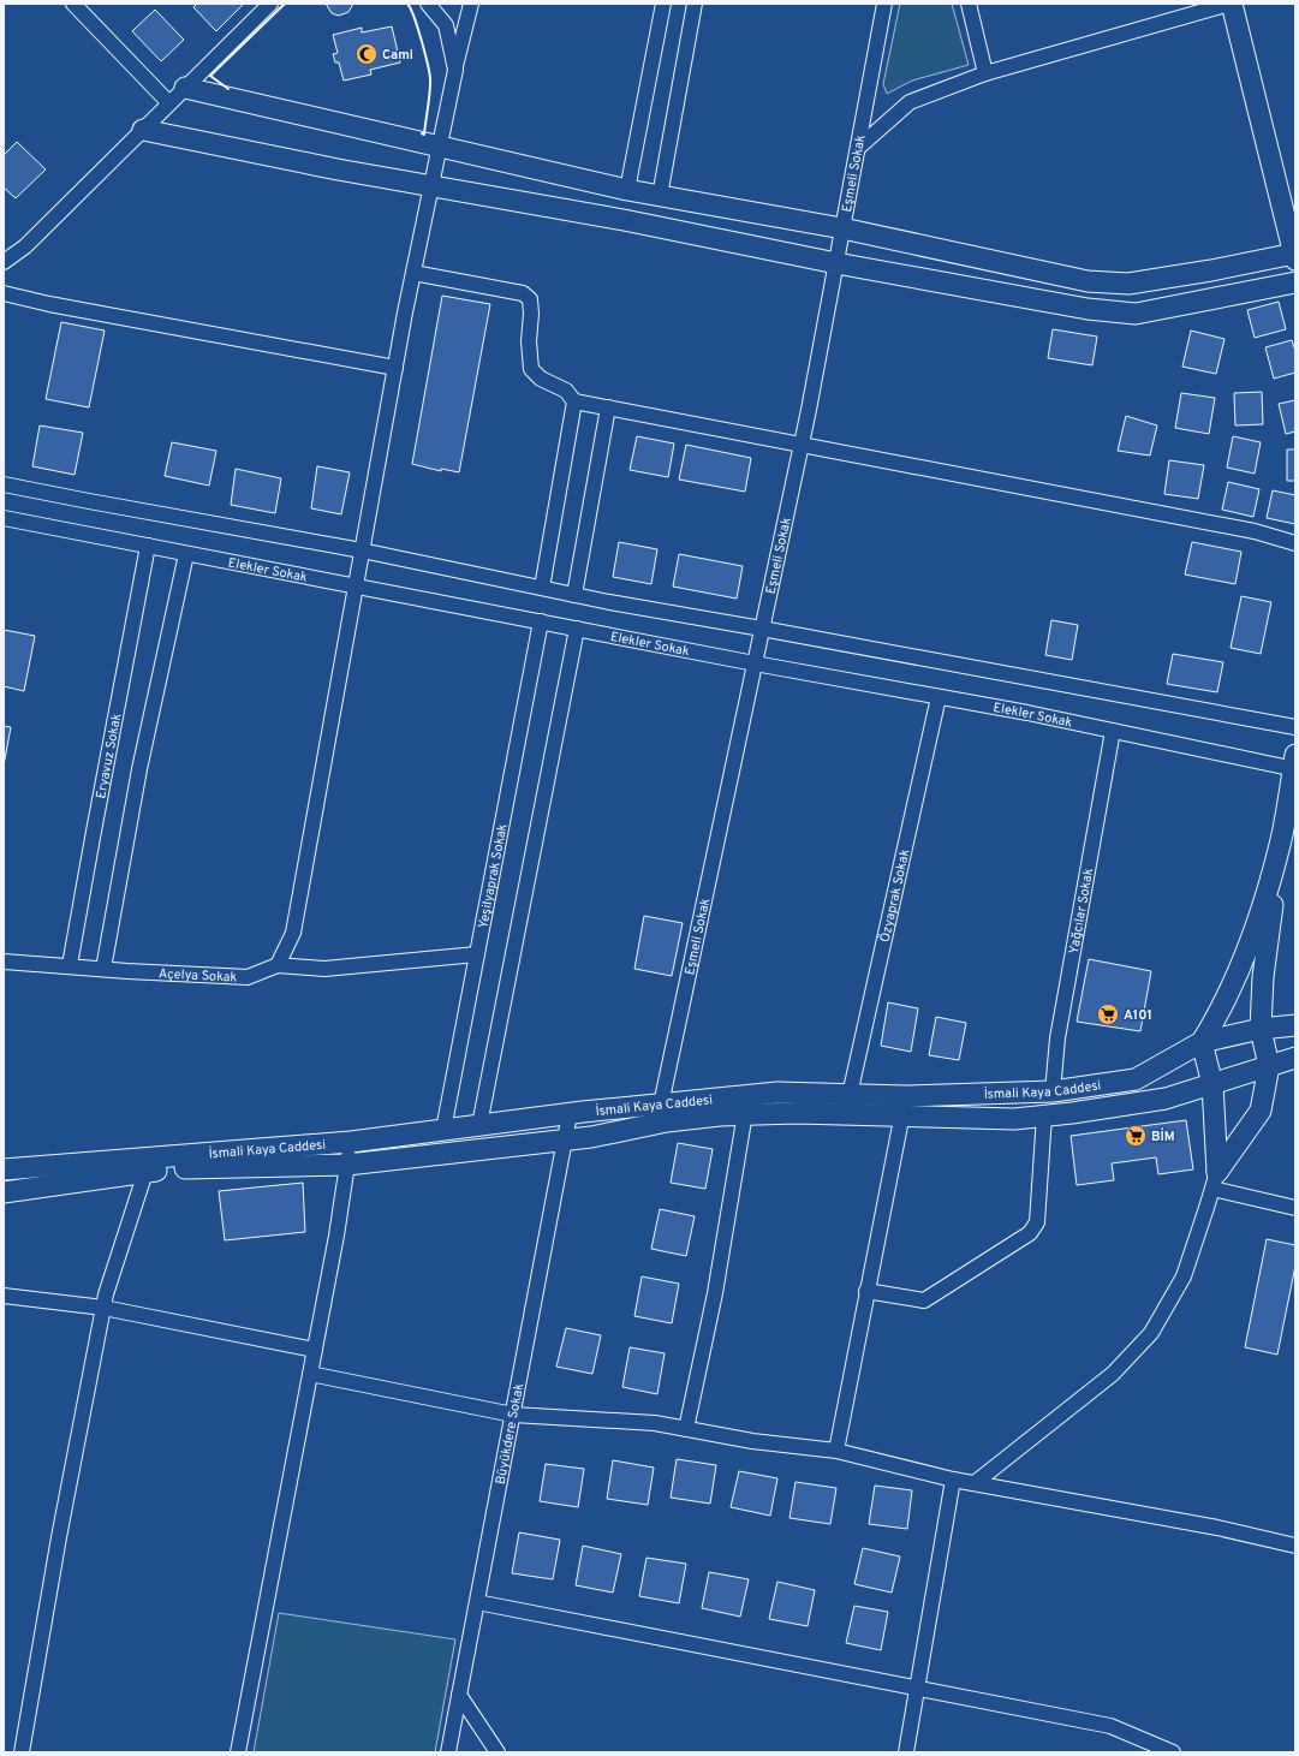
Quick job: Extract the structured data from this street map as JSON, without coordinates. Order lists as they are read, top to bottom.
{
  "streets": {
    "street": [
      "Eşmeli Sokak",
      "Elekler Sokak",
      "Eryavuz Sokak",
      "Yeşilyaprak Sokak",
      "Özyaprak Sokak",
      "Yağcılar Sokak",
      "Açelya Sokak",
      "İsmali Kaya Caddesi",
      "Büyükdere Sokak"
    ]
  },
  "crossings": [
    ["Eşmeli Sokak", "Elekler Sokak"],
    ["Eşmeli Sokak", "İsmali Kaya Caddesi"],
    ["Elekler Sokak", "Eryavuz Sokak"],
    ["Elekler Sokak", "Yeşilyaprak Sokak"],
    ["Elekler Sokak", "Özyaprak Sokak"],
    ["Elekler Sokak", "Yağcılar Sokak"],
    ["Eryavuz Sokak", "Açelya Sokak"],
    ["Yeşilyaprak Sokak", "Açelya Sokak"],
    ["Yeşilyaprak Sokak", "İsmali Kaya Caddesi"],
    ["Özyaprak Sokak", "İsmali Kaya Caddesi"],
    ["Yağcılar Sokak", "İsmali Kaya Caddesi"],
    ["İsmali Kaya Caddesi", "Büyükdere Sokak"]
  ],
  "places": {
    "mosque": ["Cami"],
    "supermarket": ["A101", "BİM"]
  }
}
